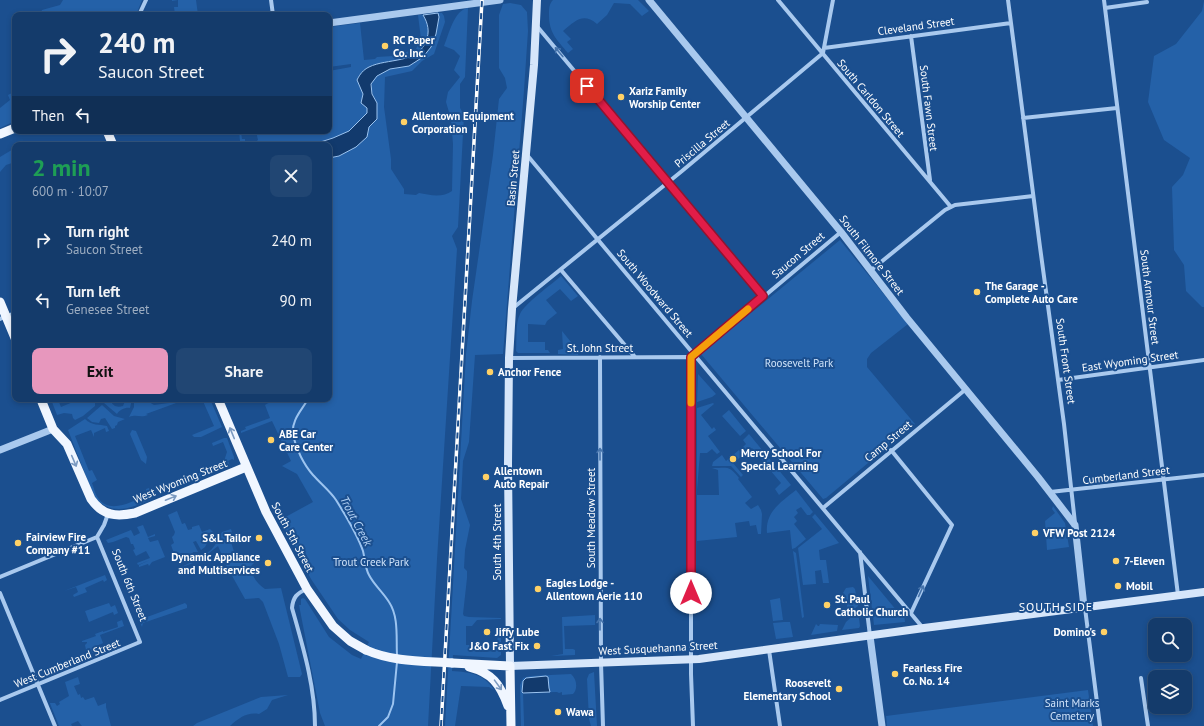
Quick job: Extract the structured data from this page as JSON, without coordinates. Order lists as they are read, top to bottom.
{
  "streets": {
    "main road": [
      "Basin Street",
      "West Wyoming Street",
      "South 5th Street",
      "South 4th Street",
      "West Susquehanna Street"
    ],
    "street": [
      "Cleveland Street",
      "South Carldon Street",
      "South Fawn Street",
      "Priscilla Street",
      "Saucon Street",
      "South Filmore Street",
      "South Woodward Street",
      "South Armour Street",
      "St. John Street",
      "South Front Street",
      "East Wyoming Street",
      "Camp Street",
      "Cumberland Street",
      "South Meadow Street",
      "South 6th Street",
      "West Cumberland Street"
    ]
  },
  "crossings": [
    ["Cleveland Street", "South Fawn Street"],
    ["Cleveland Street", "South Front Street"],
    ["South Carldon Street", "South Fawn Street"],
    ["South Carldon Street", "Priscilla Street"],
    ["Priscilla Street", "Basin Street"],
    ["Priscilla Street", "South Filmore Street"],
    ["Priscilla Street", "South Woodward Street"],
    ["Basin Street", "South Woodward Street"],
    ["Basin Street", "St. John Street"],
    ["Basin Street", "South 4th Street"],
    ["Saucon Street", "South Filmore Street"],
    ["Saucon Street", "South Woodward Street"],
    ["Saucon Street", "St. John Street"],
    ["South Filmore Street", "South Front Street"],
    ["South Filmore Street", "Camp Street"],
    ["South Filmore Street", "Cumberland Street"],
    ["South Woodward Street", "St. John Street"],
    ["South Woodward Street", "Camp Street"],
    ["South Woodward Street", "West Susquehanna Street"],
    ["South Armour Street", "East Wyoming Street"],
    ["South Armour Street", "Cumberland Street"],
    ["South Armour Street", "West Susquehanna Street"],
    ["St. John Street", "South Meadow Street"],
    ["St. John Street", "South 4th Street"],
    ["South Front Street", "East Wyoming Street"],
    ["South Front Street", "Cumberland Street"],
    ["South Front Street", "West Susquehanna Street"],
    ["West Wyoming Street", "South 5th Street"],
    ["South Meadow Street", "West Susquehanna Street"],
    ["South 5th Street", "West Susquehanna Street"],
    ["South 4th Street", "West Susquehanna Street"],
    ["South 6th Street", "West Cumberland Street"]
  ],
  "one_way": ["West Wyoming Street", "South Meadow Street"],
  "districts": ["SOUTH SIDE"],
  "water": ["Trout Creek"],
  "parks": ["Roosevelt Park", "Trout Creek Park", "Saint Marks Cemetery"],
  "places": [
    "RC Paper Co. Inc.",
    "Xariz Family Worship Center",
    "Allentown Equipment Corporation",
    "The Garage - Complete Auto Care",
    "Anchor Fence",
    "ABE Car Care Center",
    "Mercy School For Special Learning",
    "Allentown Auto Repair",
    "VFW Post 2124",
    "S&L Tailor",
    "Fairview Fire Company #11",
    "7-Eleven",
    "Dynamic Appliance and Multiservices",
    "Mobil",
    "Eagles Lodge - Allentown Aerie 110",
    "St. Paul Catholic Church",
    "Jiffy Lube",
    "Domino's",
    "J&O Fast Fix",
    "Fearless Fire Co. No. 14",
    "Roosevelt Elementary School",
    "Wawa"
  ],
  "page": {
    "turn": ["240 m", "Saucon Street"],
    "then": "Then",
    "heading": ["2 min", "600 m · 10:07"],
    "list": [
      {
        "name": "Turn right",
        "note": "Saucon Street",
        "value": "240 m"
      },
      {
        "name": "Turn left",
        "note": "Genesee Street",
        "value": "90 m"
      }
    ],
    "buttons": ["Exit", "Share"]
  }
}
